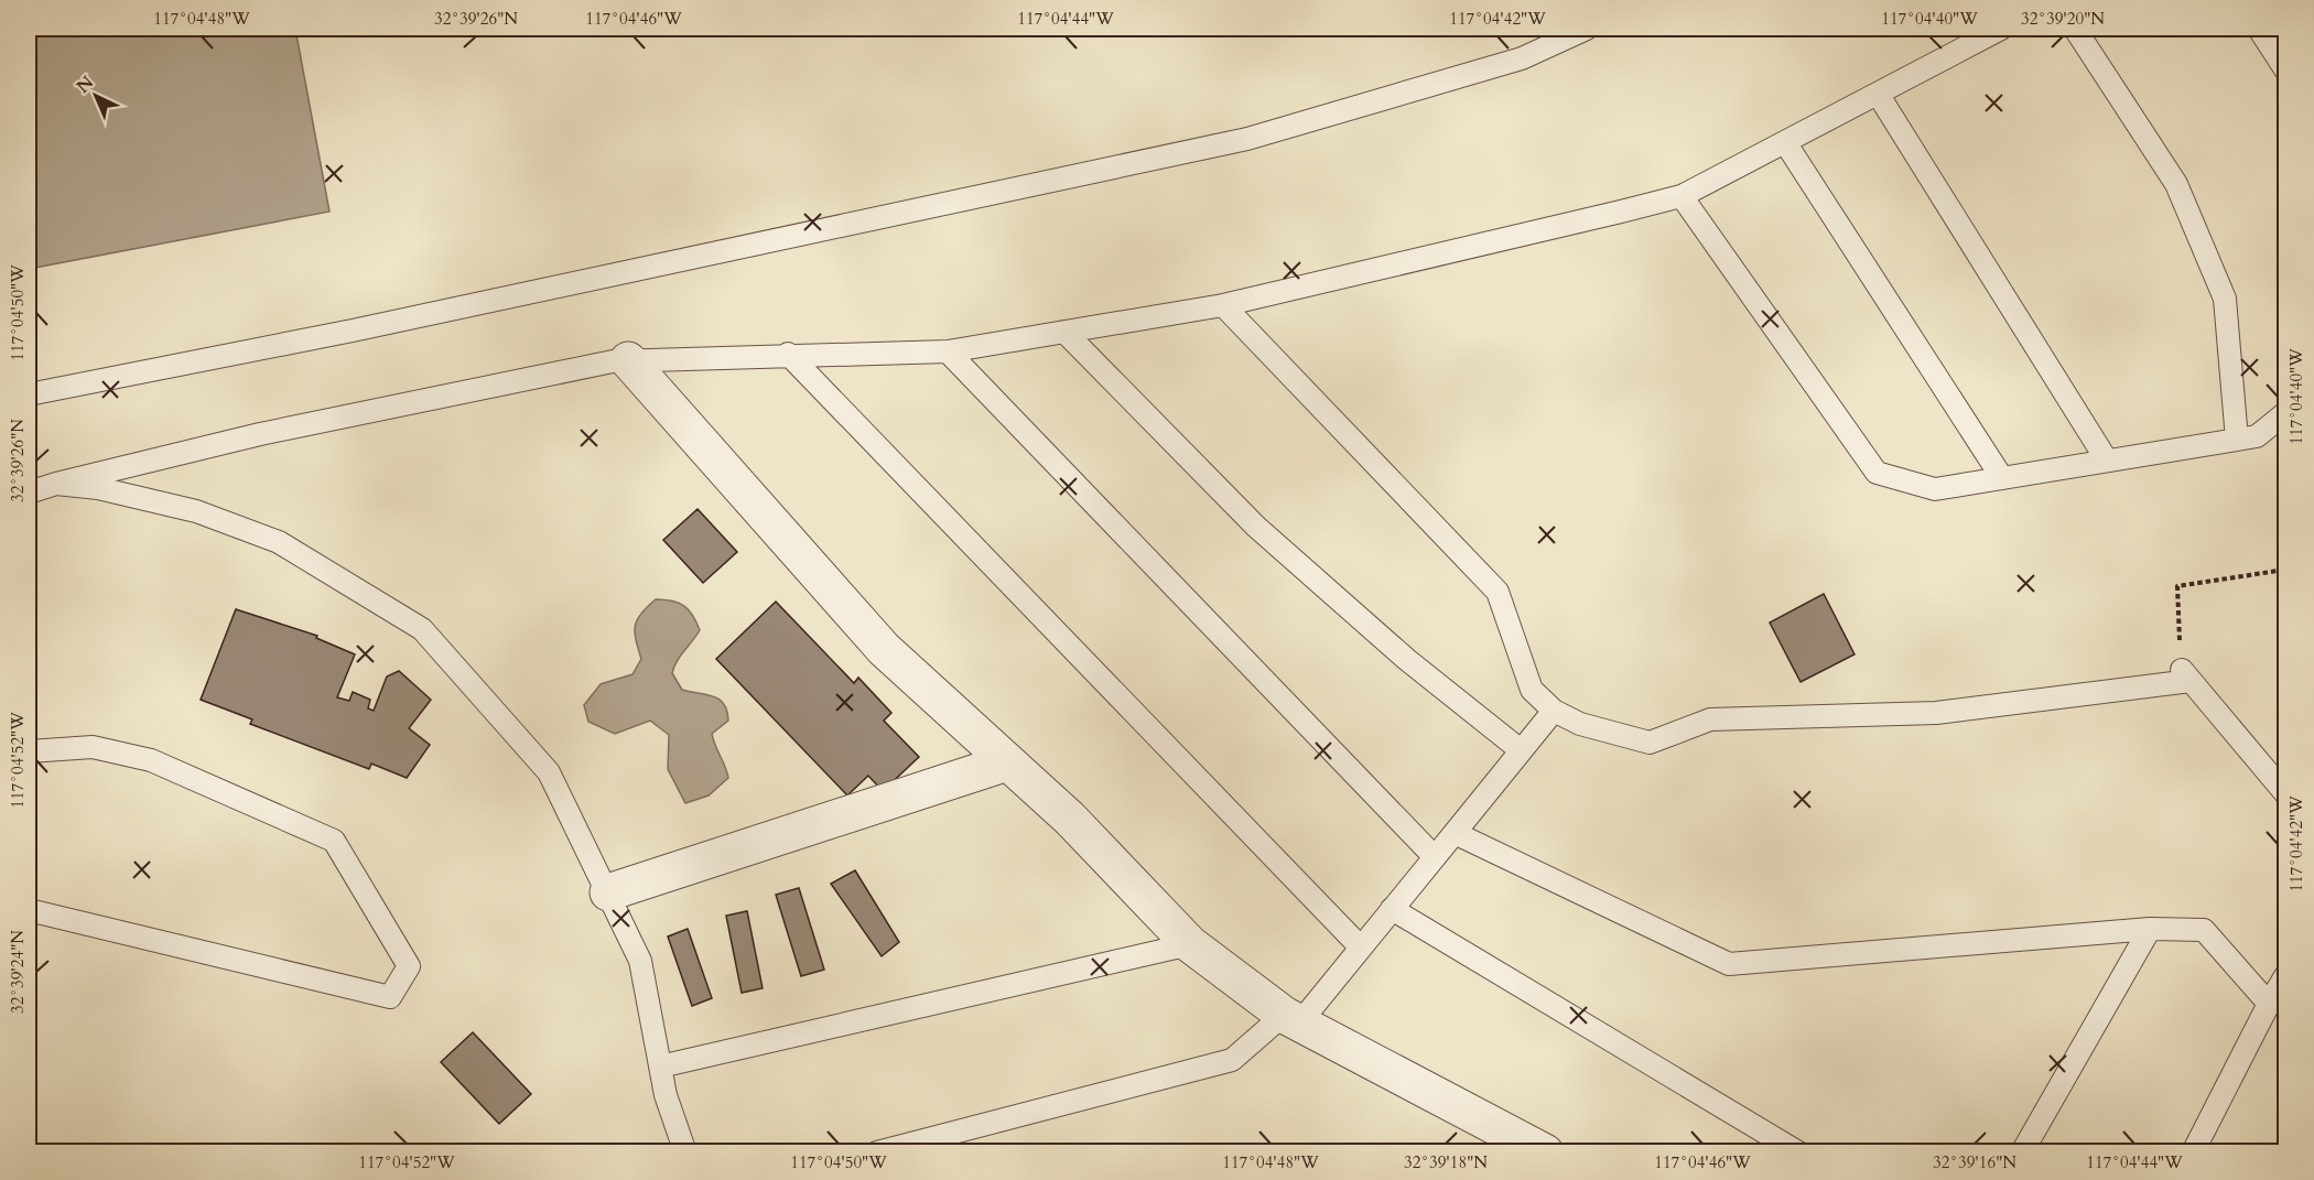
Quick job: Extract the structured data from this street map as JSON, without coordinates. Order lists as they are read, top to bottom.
{
  "north": "top left",
  "coordinates": [
    "117°04'48\"W",
    "32°39'26\"N",
    "117°04'46\"W",
    "117°04'44\"W",
    "117°04'42\"W",
    "117°04'40\"W",
    "32°39'20\"N",
    "117°04'50\"W",
    "117°04'52\"W",
    "32°39'24\"N",
    "32°39'18\"N",
    "32°39'16\"N"
  ]
}
